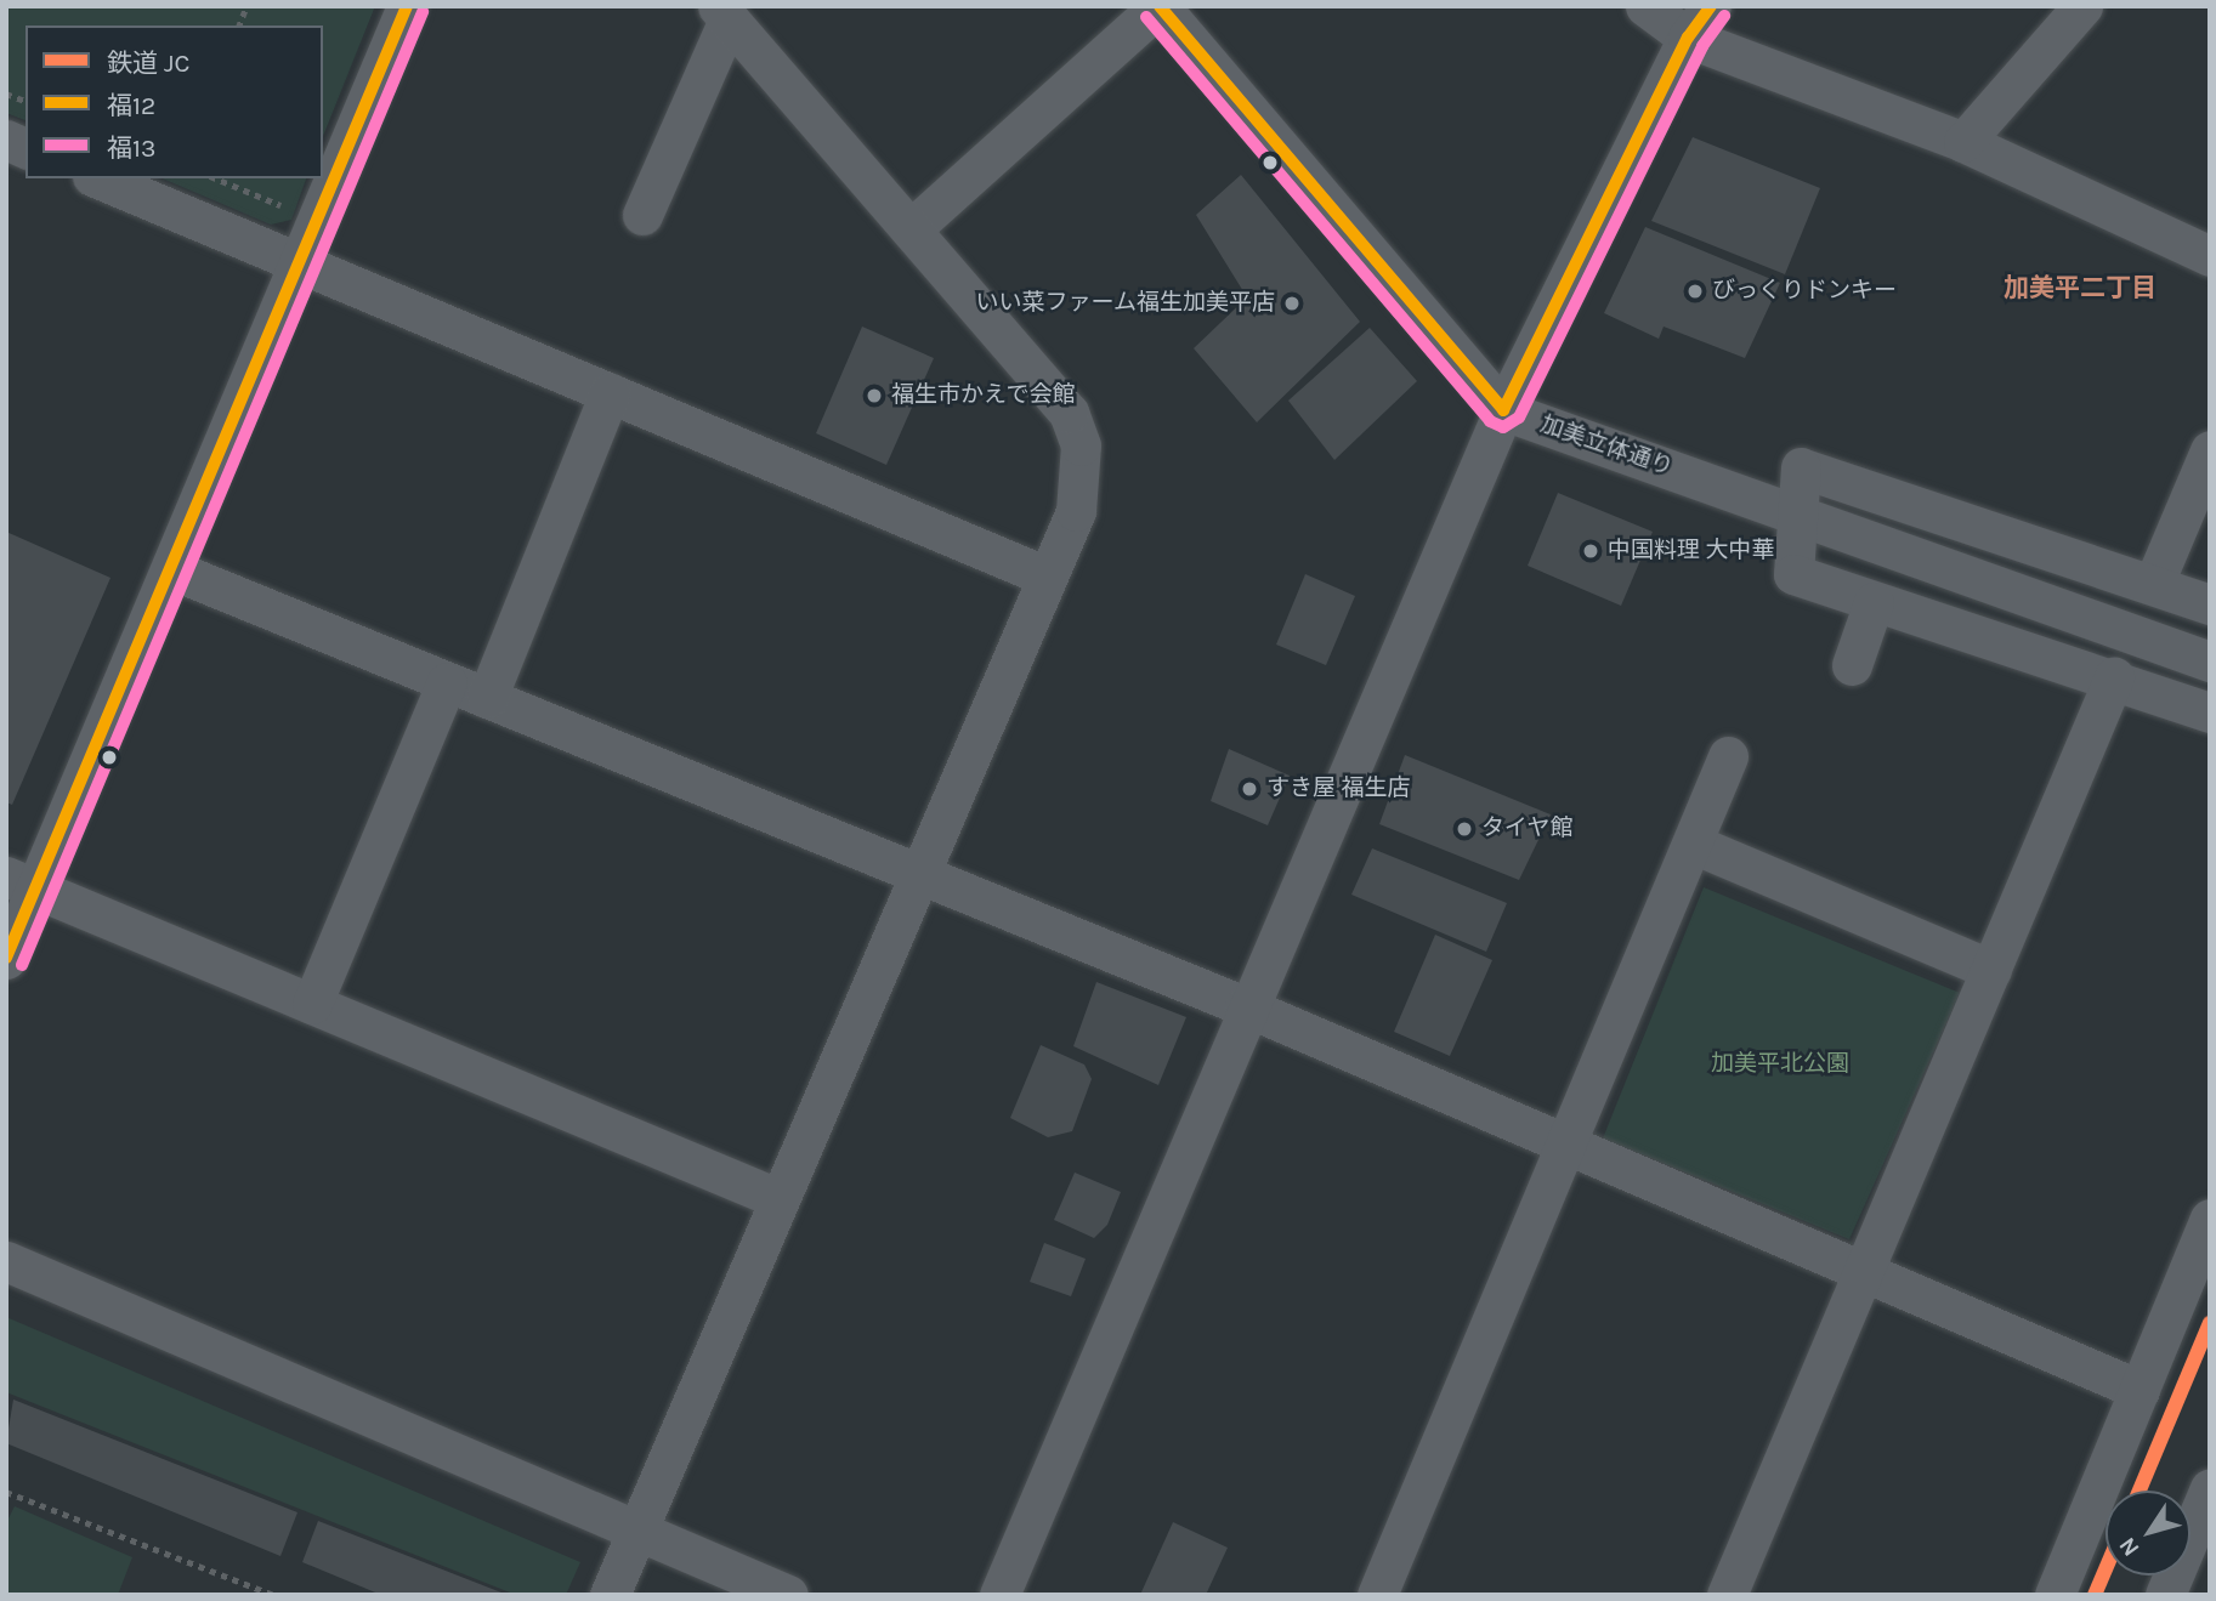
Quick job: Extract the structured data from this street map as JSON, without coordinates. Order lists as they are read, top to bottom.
{
  "streets": {
    "street": ["加美立体通り"]
  },
  "districts": ["加美平二丁目"],
  "parks": ["加美平北公園"],
  "places": [
    "びっくりドンキー",
    "いい菜ファーム福生加美平店",
    "福生市かえで会館",
    "中国料理 大中華",
    "すき屋 福生店",
    "タイヤ館"
  ],
  "lines": ["transit line 福12", "transit line 福13", "rail line JC"],
  "legend": ["鉄道 JC", "福12", "福13"],
  "north": "bottom left"
}
